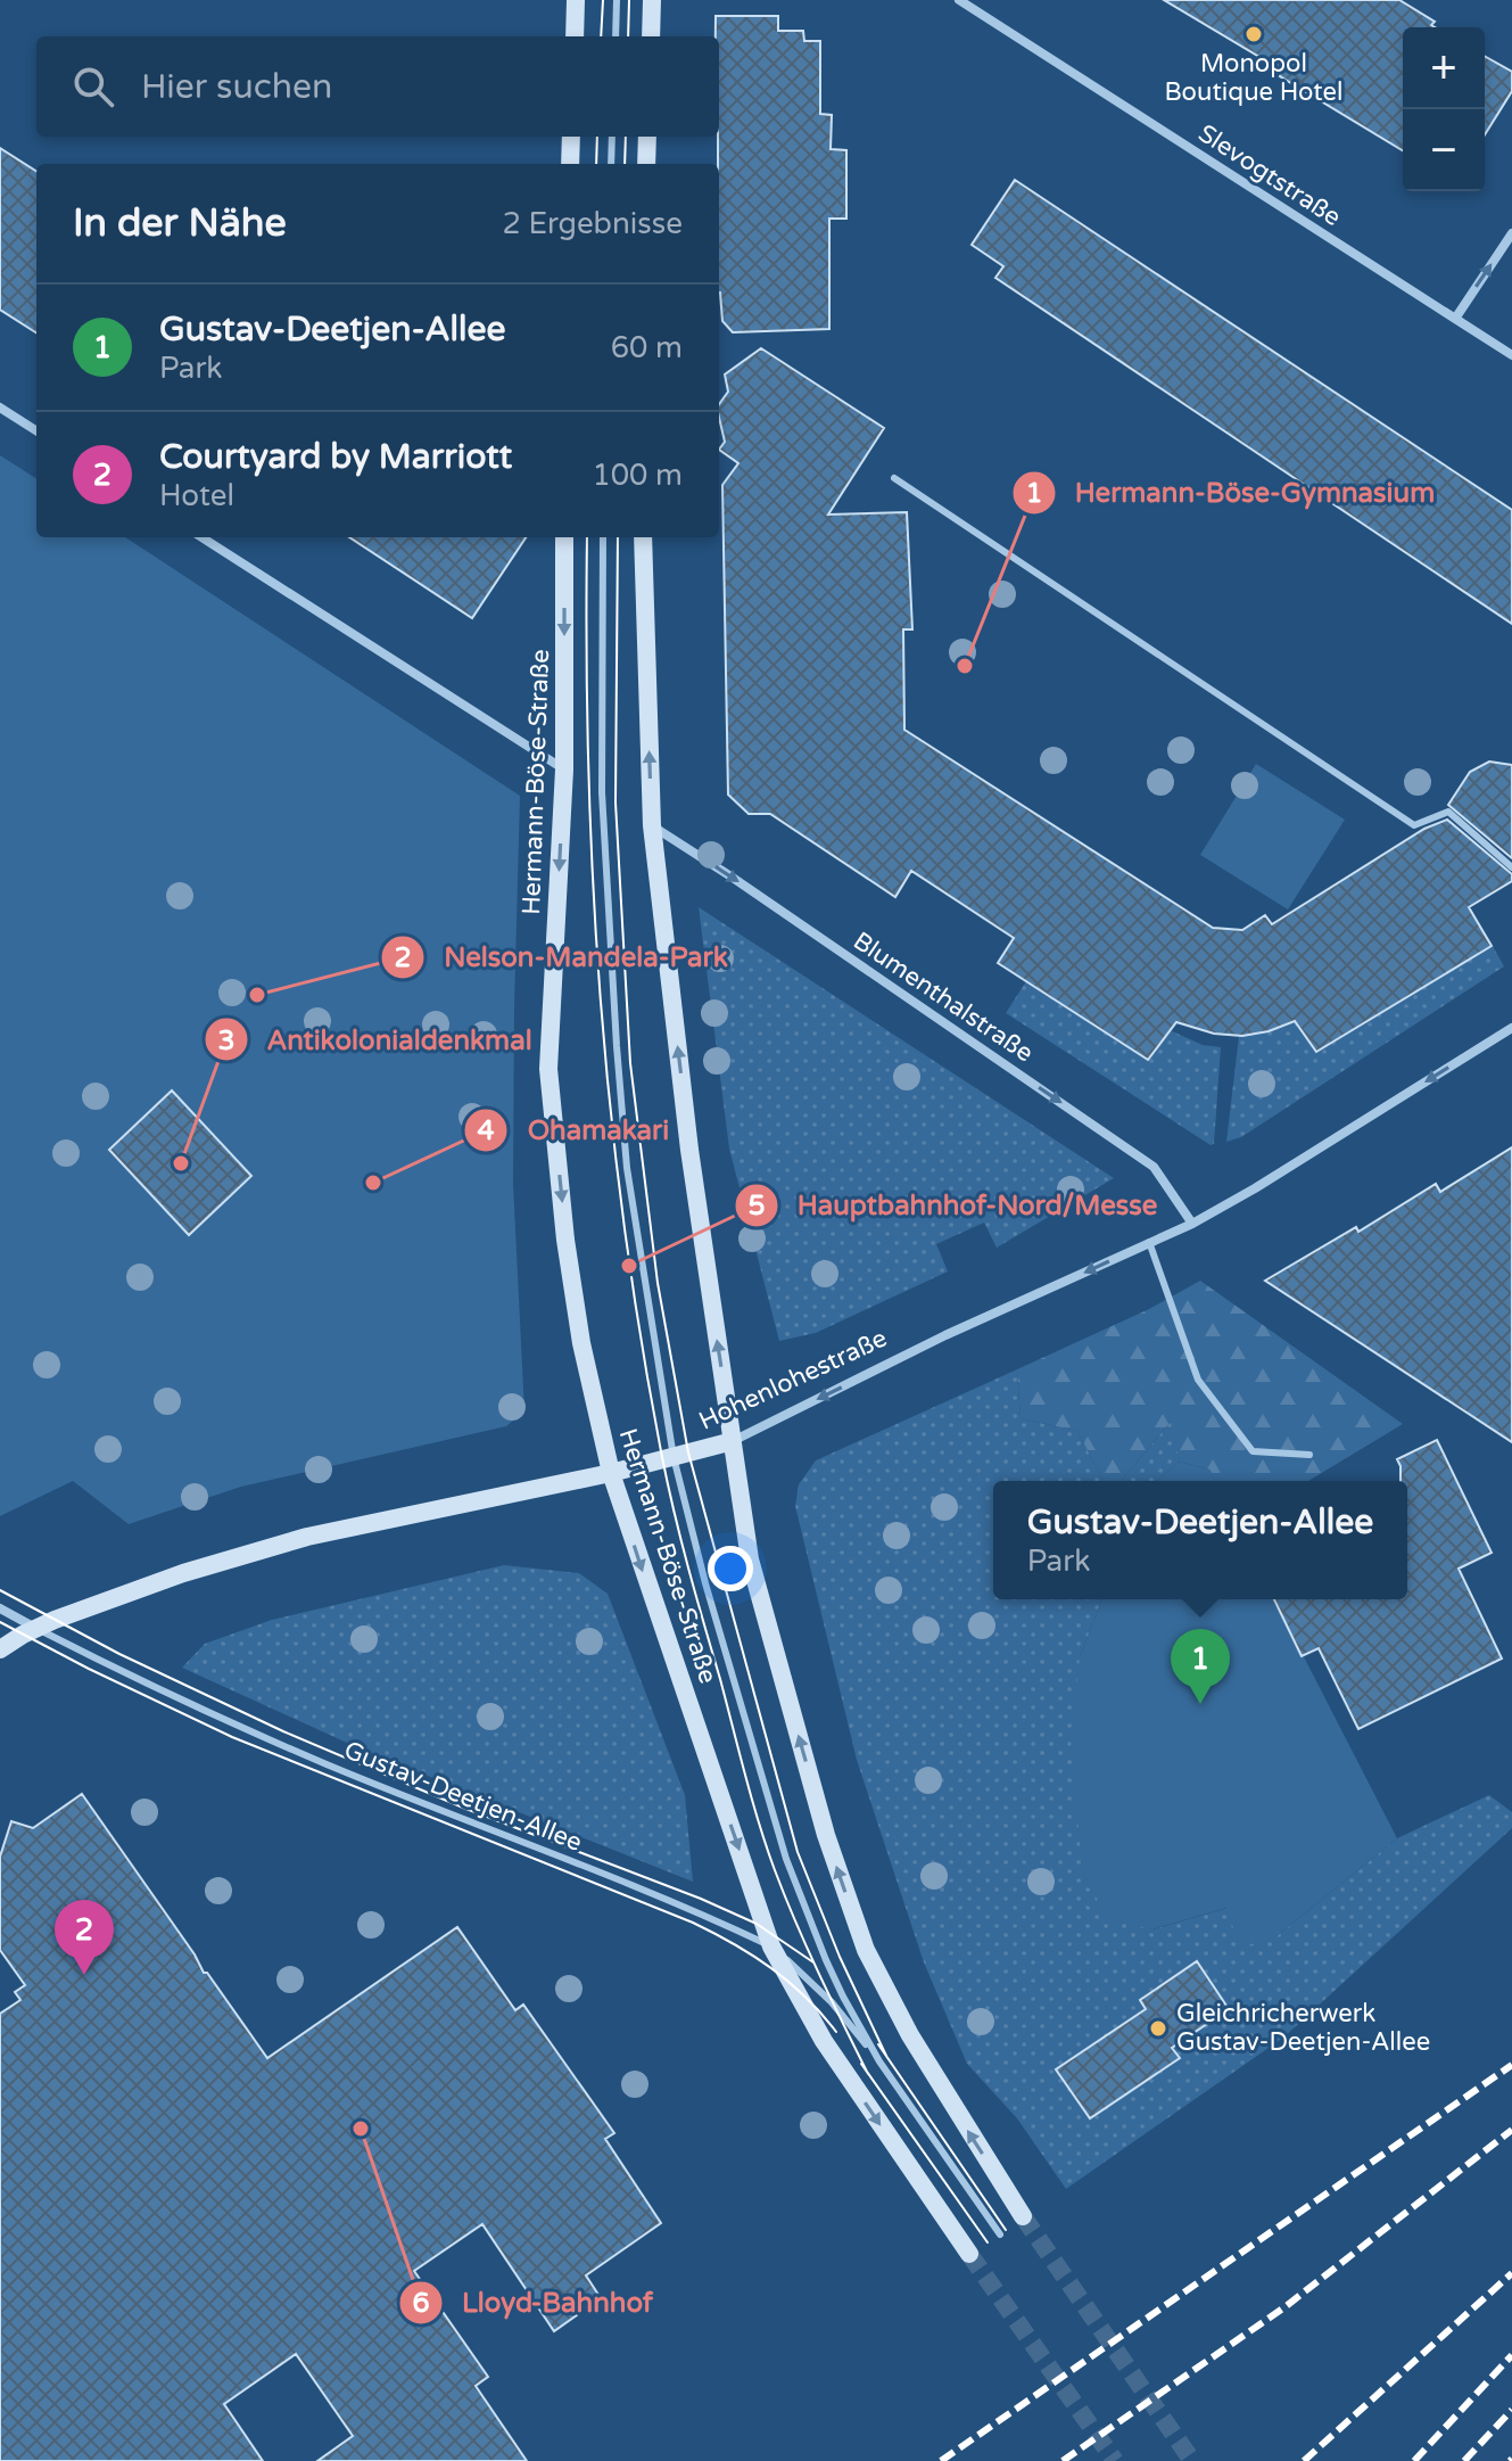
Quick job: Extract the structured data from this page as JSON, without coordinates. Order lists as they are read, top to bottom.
{
  "streets": {
    "main road": ["Hermann-Böse-Straße", "Hohenlohestraße"],
    "street": ["Slevogtstraße", "Blumenthalstraße", "Gustav-Deetjen-Allee"]
  },
  "crossings": [
    ["Hermann-Böse-Straße", "Hohenlohestraße"],
    ["Hermann-Böse-Straße", "Gustav-Deetjen-Allee"],
    ["Blumenthalstraße", "Hohenlohestraße"],
    ["Hohenlohestraße", "Gustav-Deetjen-Allee"]
  ],
  "one_way": ["Blumenthalstraße", "Hohenlohestraße"],
  "places": [
    "Monopol Boutique Hotel",
    "Hermann-Böse-Gymnasium",
    "Nelson-Mandela-Park",
    "Antikolonialdenkmal",
    "Ohamakari",
    "Hauptbahnhof-Nord/Messe",
    "Gleichricherwerk Gustav-Deetjen-Allee",
    "Lloyd-Bahnhof"
  ],
  "page": {
    "map_buttons": ["+", "−"],
    "search": "Hier suchen",
    "heading": ["In der Nähe", "2 Ergebnisse"],
    "list": [
      {
        "mark": "1",
        "name": "Gustav-Deetjen-Allee",
        "note": "Park",
        "value": "60 m"
      },
      {
        "mark": "2",
        "name": "Courtyard by Marriott",
        "note": "Hotel",
        "value": "100 m"
      }
    ],
    "popup": ["Gustav-Deetjen-Allee", "Park"],
    "pins": ["1", "2"]
  }
}
